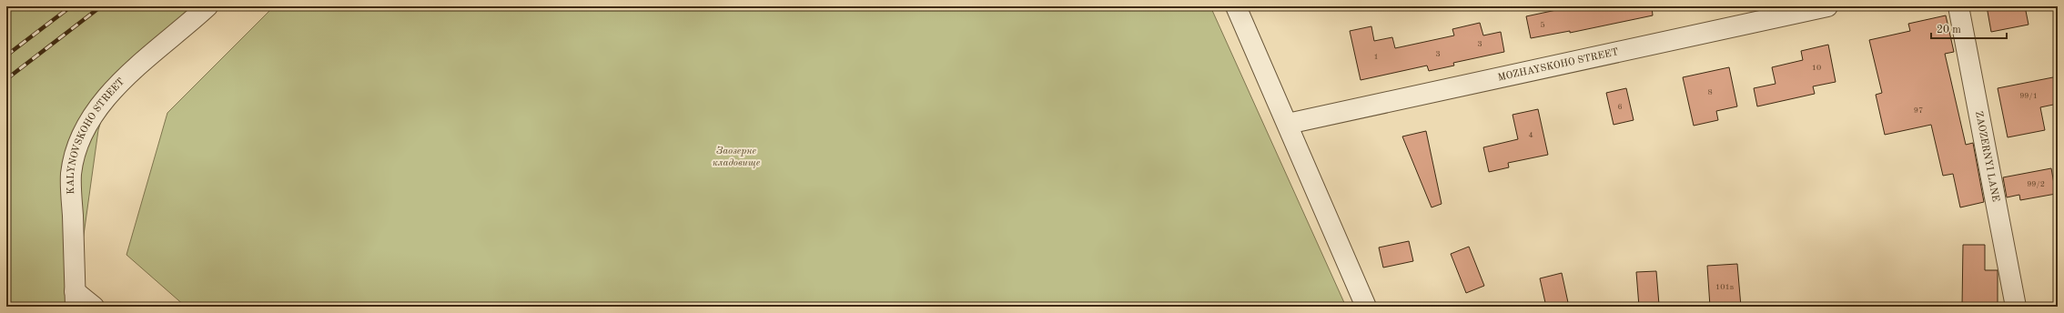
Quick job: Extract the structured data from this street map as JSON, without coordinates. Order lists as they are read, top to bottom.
{
  "streets": {
    "street": ["MOZHAYSKOHO STREET", "KALYNOVSKOHO STREET", "ZAOZERNYI LANE"]
  },
  "parks": ["Заозерне кладовище"],
  "house_numbers": [
    "5",
    "3",
    "3",
    "1",
    "10",
    "8",
    "99/1",
    "6",
    "97",
    "4",
    "99/2",
    "101в"
  ],
  "scale_bar": "20 m"
}
